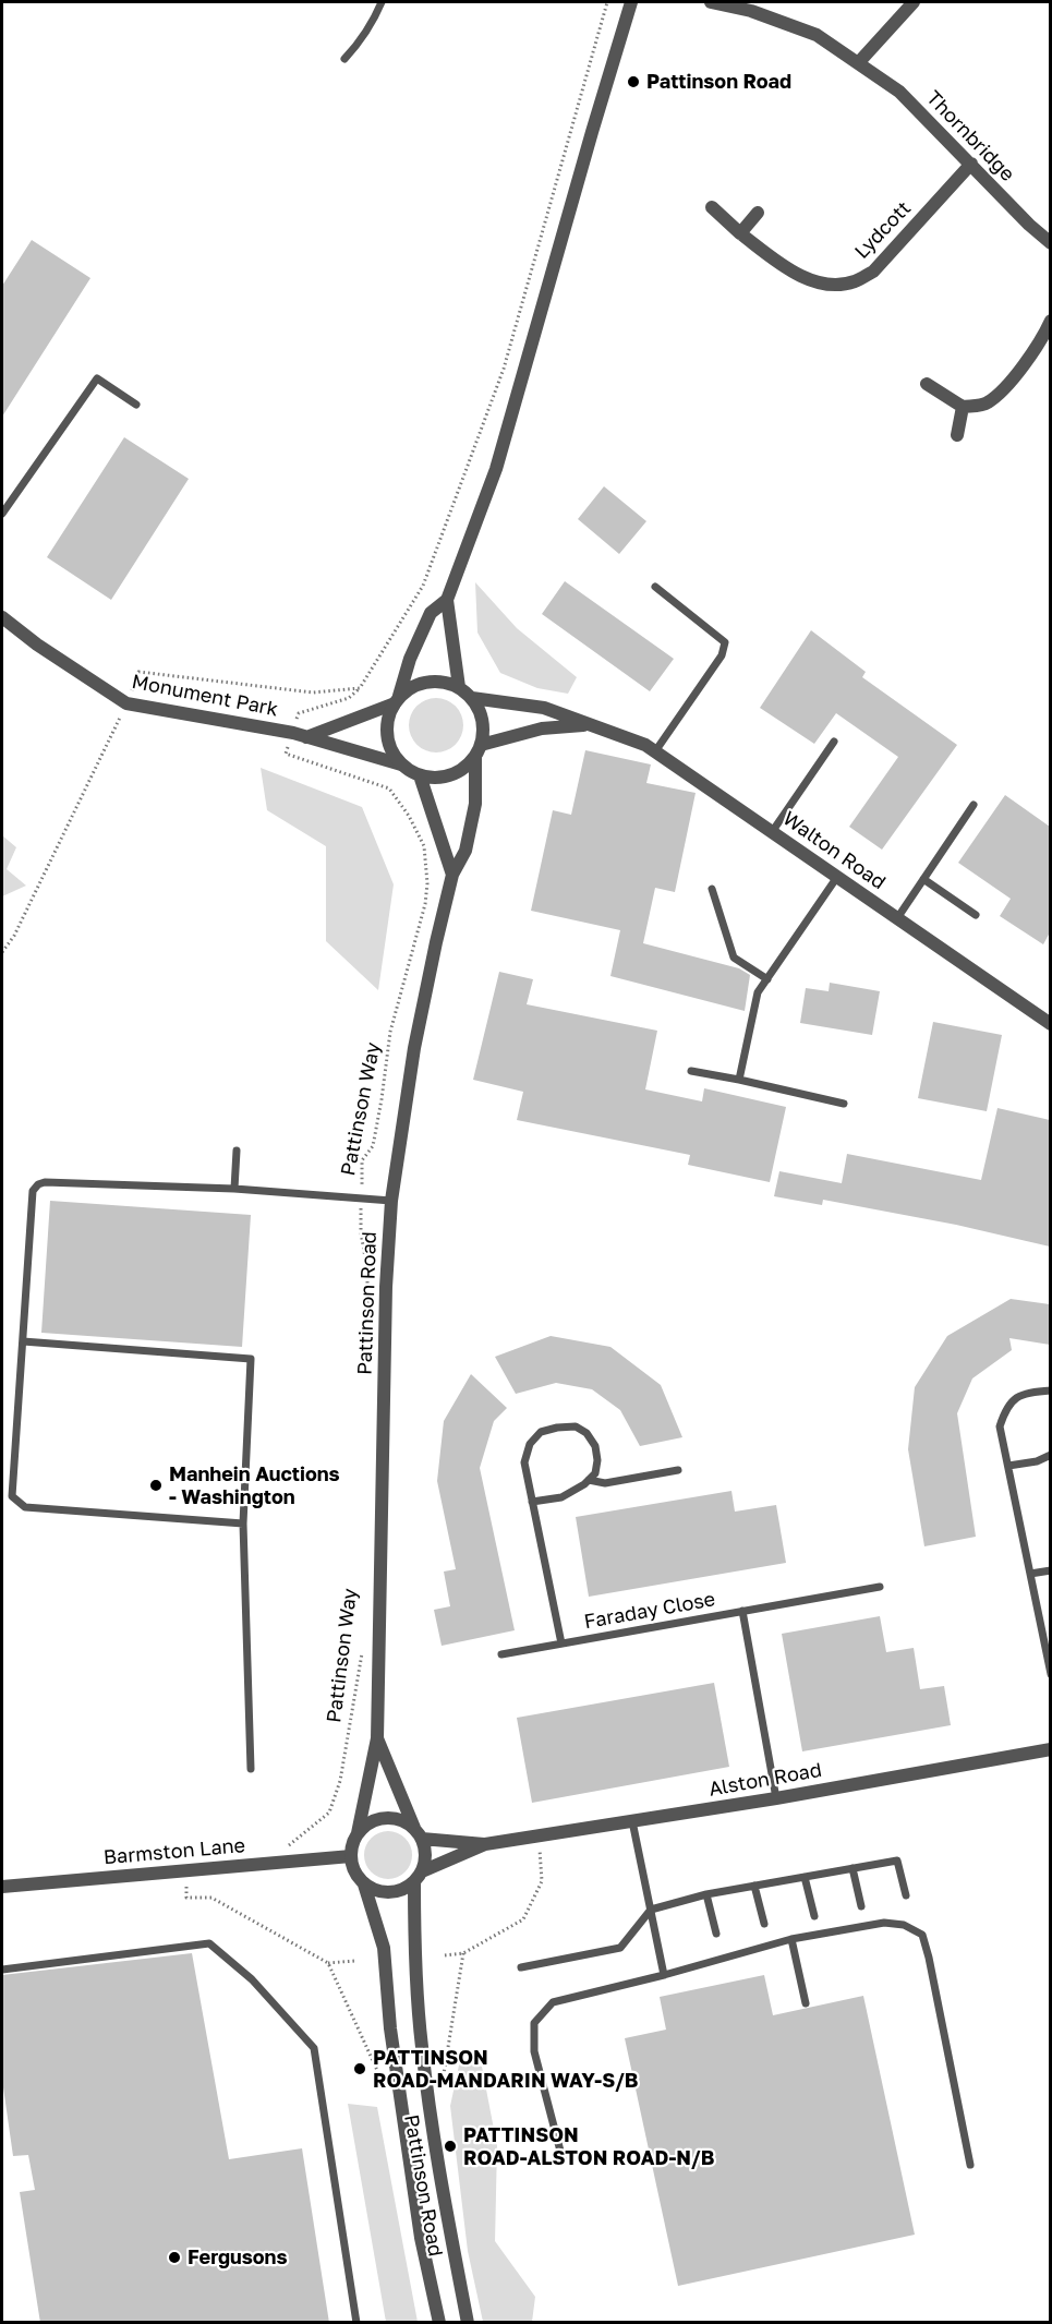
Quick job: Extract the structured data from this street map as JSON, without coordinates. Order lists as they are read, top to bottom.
{
  "streets": {
    "street": [
      "Thornbridge",
      "Lydcott",
      "Monument Park",
      "Walton Road",
      "Pattinson Road",
      "Alston Road",
      "Barmston Lane"
    ],
    "lane": ["Faraday Close"],
    "path": ["Pattinson Way"]
  },
  "crossings": [
    ["Thornbridge", "Lydcott"],
    ["Monument Park", "Walton Road"],
    ["Monument Park", "Pattinson Way"],
    ["Monument Park", "Pattinson Road"],
    ["Walton Road", "Pattinson Road"],
    ["Pattinson Road", "Alston Road"],
    ["Pattinson Road", "Barmston Lane"],
    ["Faraday Close", "Alston Road"],
    ["Alston Road", "Barmston Lane"]
  ],
  "places": [
    "Pattinson Road",
    "Manhein Auctions - Washington",
    "PATTINSON ROAD-MANDARIN WAY-S/B",
    "PATTINSON ROAD-ALSTON ROAD-N/B",
    "Fergusons"
  ]
}
